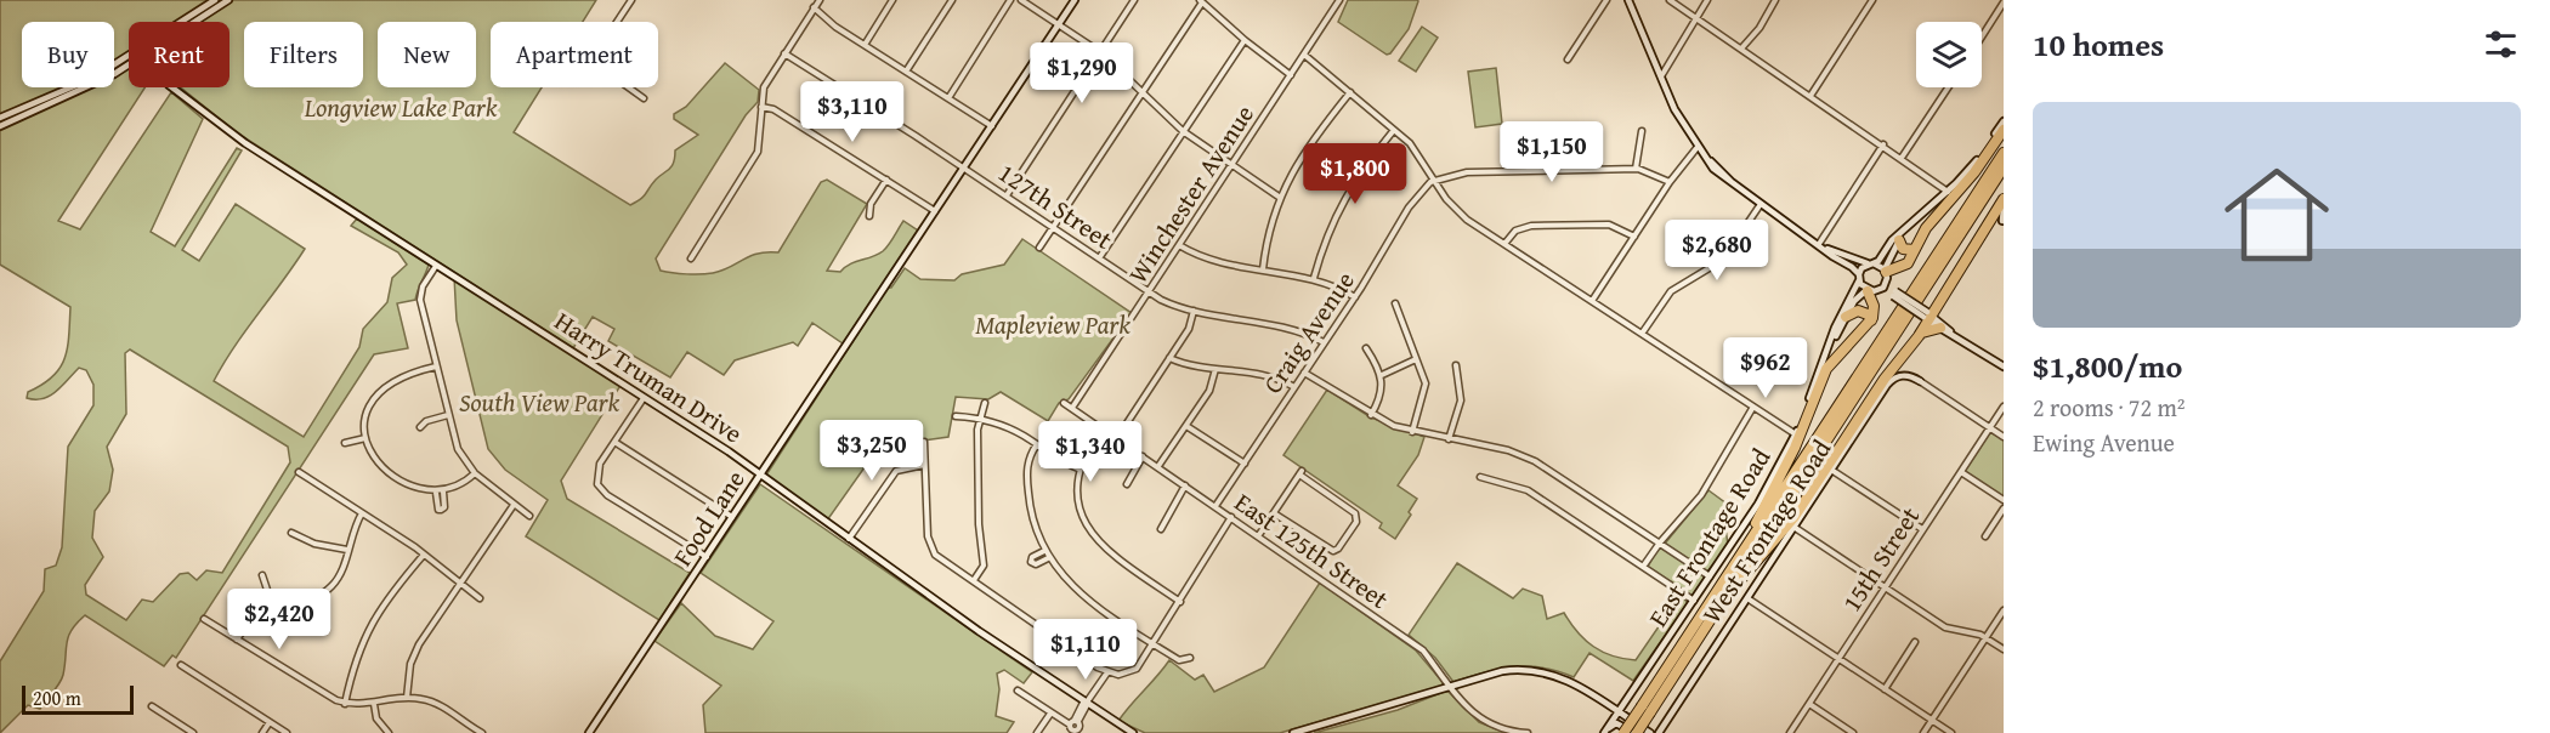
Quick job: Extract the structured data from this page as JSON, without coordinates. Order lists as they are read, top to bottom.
{
  "streets": {
    "main road": [
      "Harry Truman Drive",
      "Food Lane",
      "West Frontage Road",
      "East Frontage Road"
    ],
    "street": [
      "Winchester Avenue",
      "127th Street",
      "Craig Avenue",
      "East 125th Street",
      "15th Street"
    ]
  },
  "crossings": [
    ["Winchester Avenue", "127th Street"],
    ["Winchester Avenue", "East 125th Street"],
    ["127th Street", "Craig Avenue"],
    ["127th Street", "Food Lane"],
    ["Craig Avenue", "East 125th Street"],
    ["Harry Truman Drive", "Food Lane"]
  ],
  "parks": ["Longview Lake Park", "Mapleview Park", "South View Park"],
  "scale_bar": "200 m",
  "page": {
    "heading": "10 homes",
    "chip": [
      "Buy",
      "Rent",
      "Filters",
      "New",
      "Apartment"
    ],
    "price": [
      "$1,290",
      "$3,110",
      "$1,150",
      "$1,800",
      "$2,680",
      "$962",
      "$3,250",
      "$1,340",
      "$2,420",
      "$1,110"
    ],
    "list": [
      {
        "name": "$1,800/mo",
        "note": "2 rooms · 72 m² · Ewing Avenue"
      }
    ],
    "scale": "200 m"
  }
}
